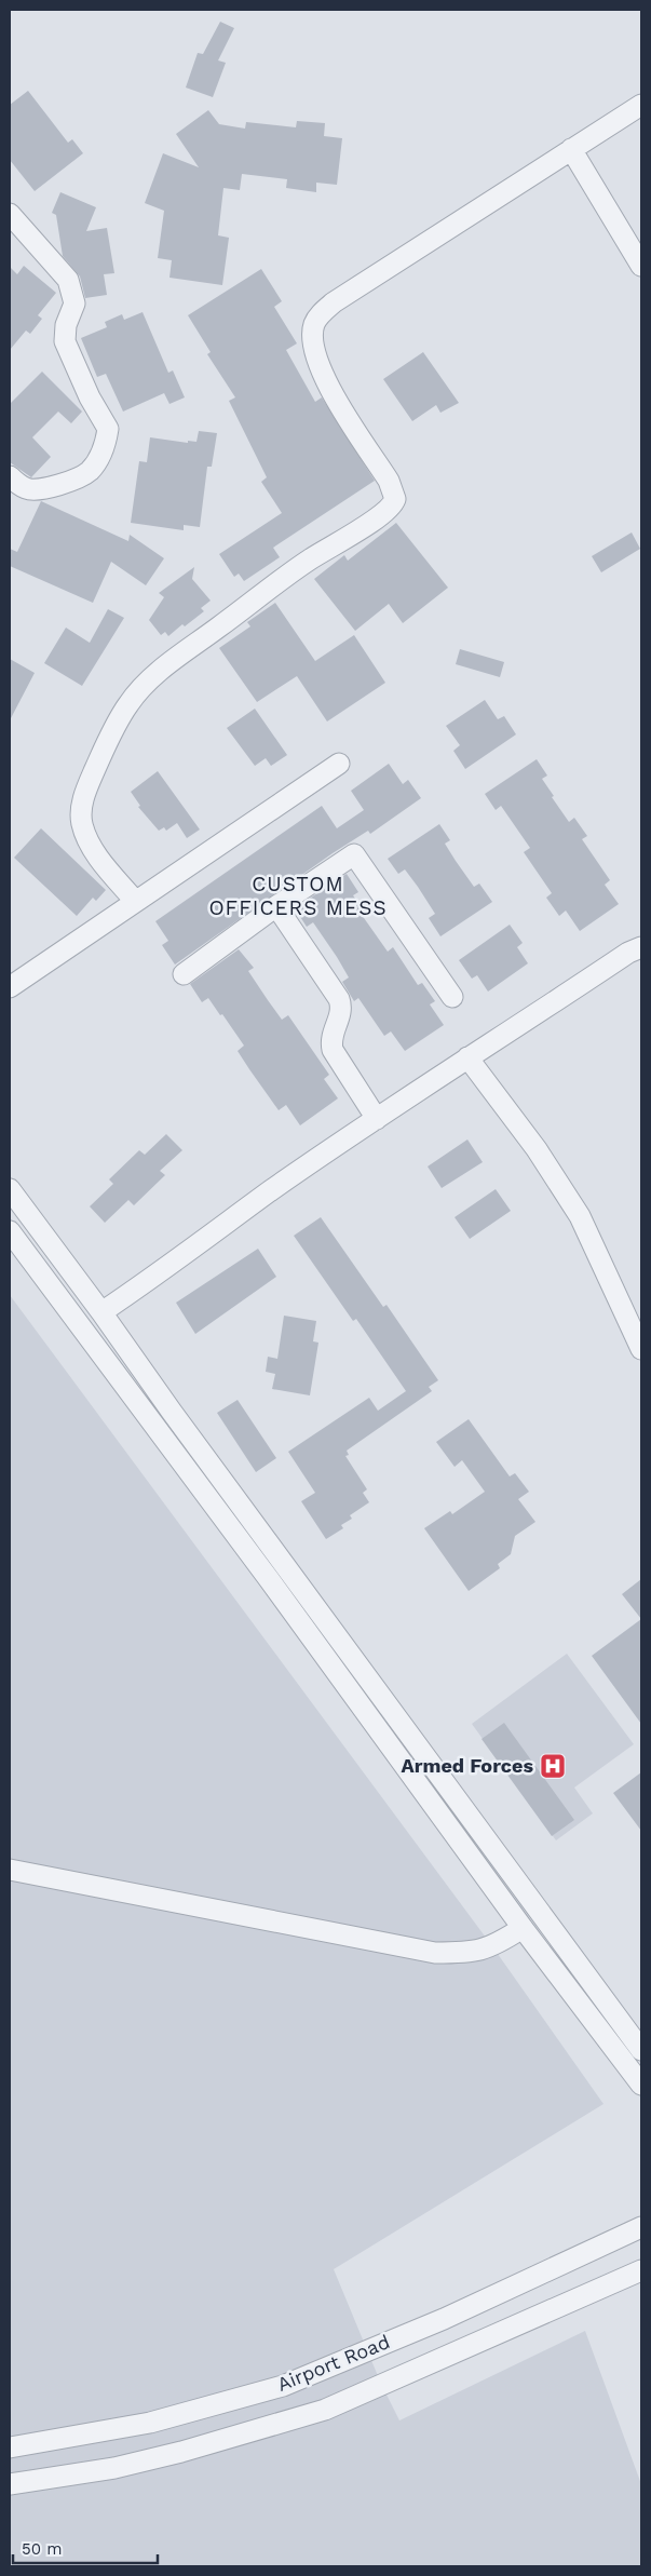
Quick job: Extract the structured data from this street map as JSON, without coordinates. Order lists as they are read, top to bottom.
{
  "streets": {
    "street": ["Airport Road"]
  },
  "districts": ["CUSTOM OFFICERS MESS"],
  "places": {
    "hospital": ["Armed Forces"]
  },
  "scale_bar": "50 m"
}
